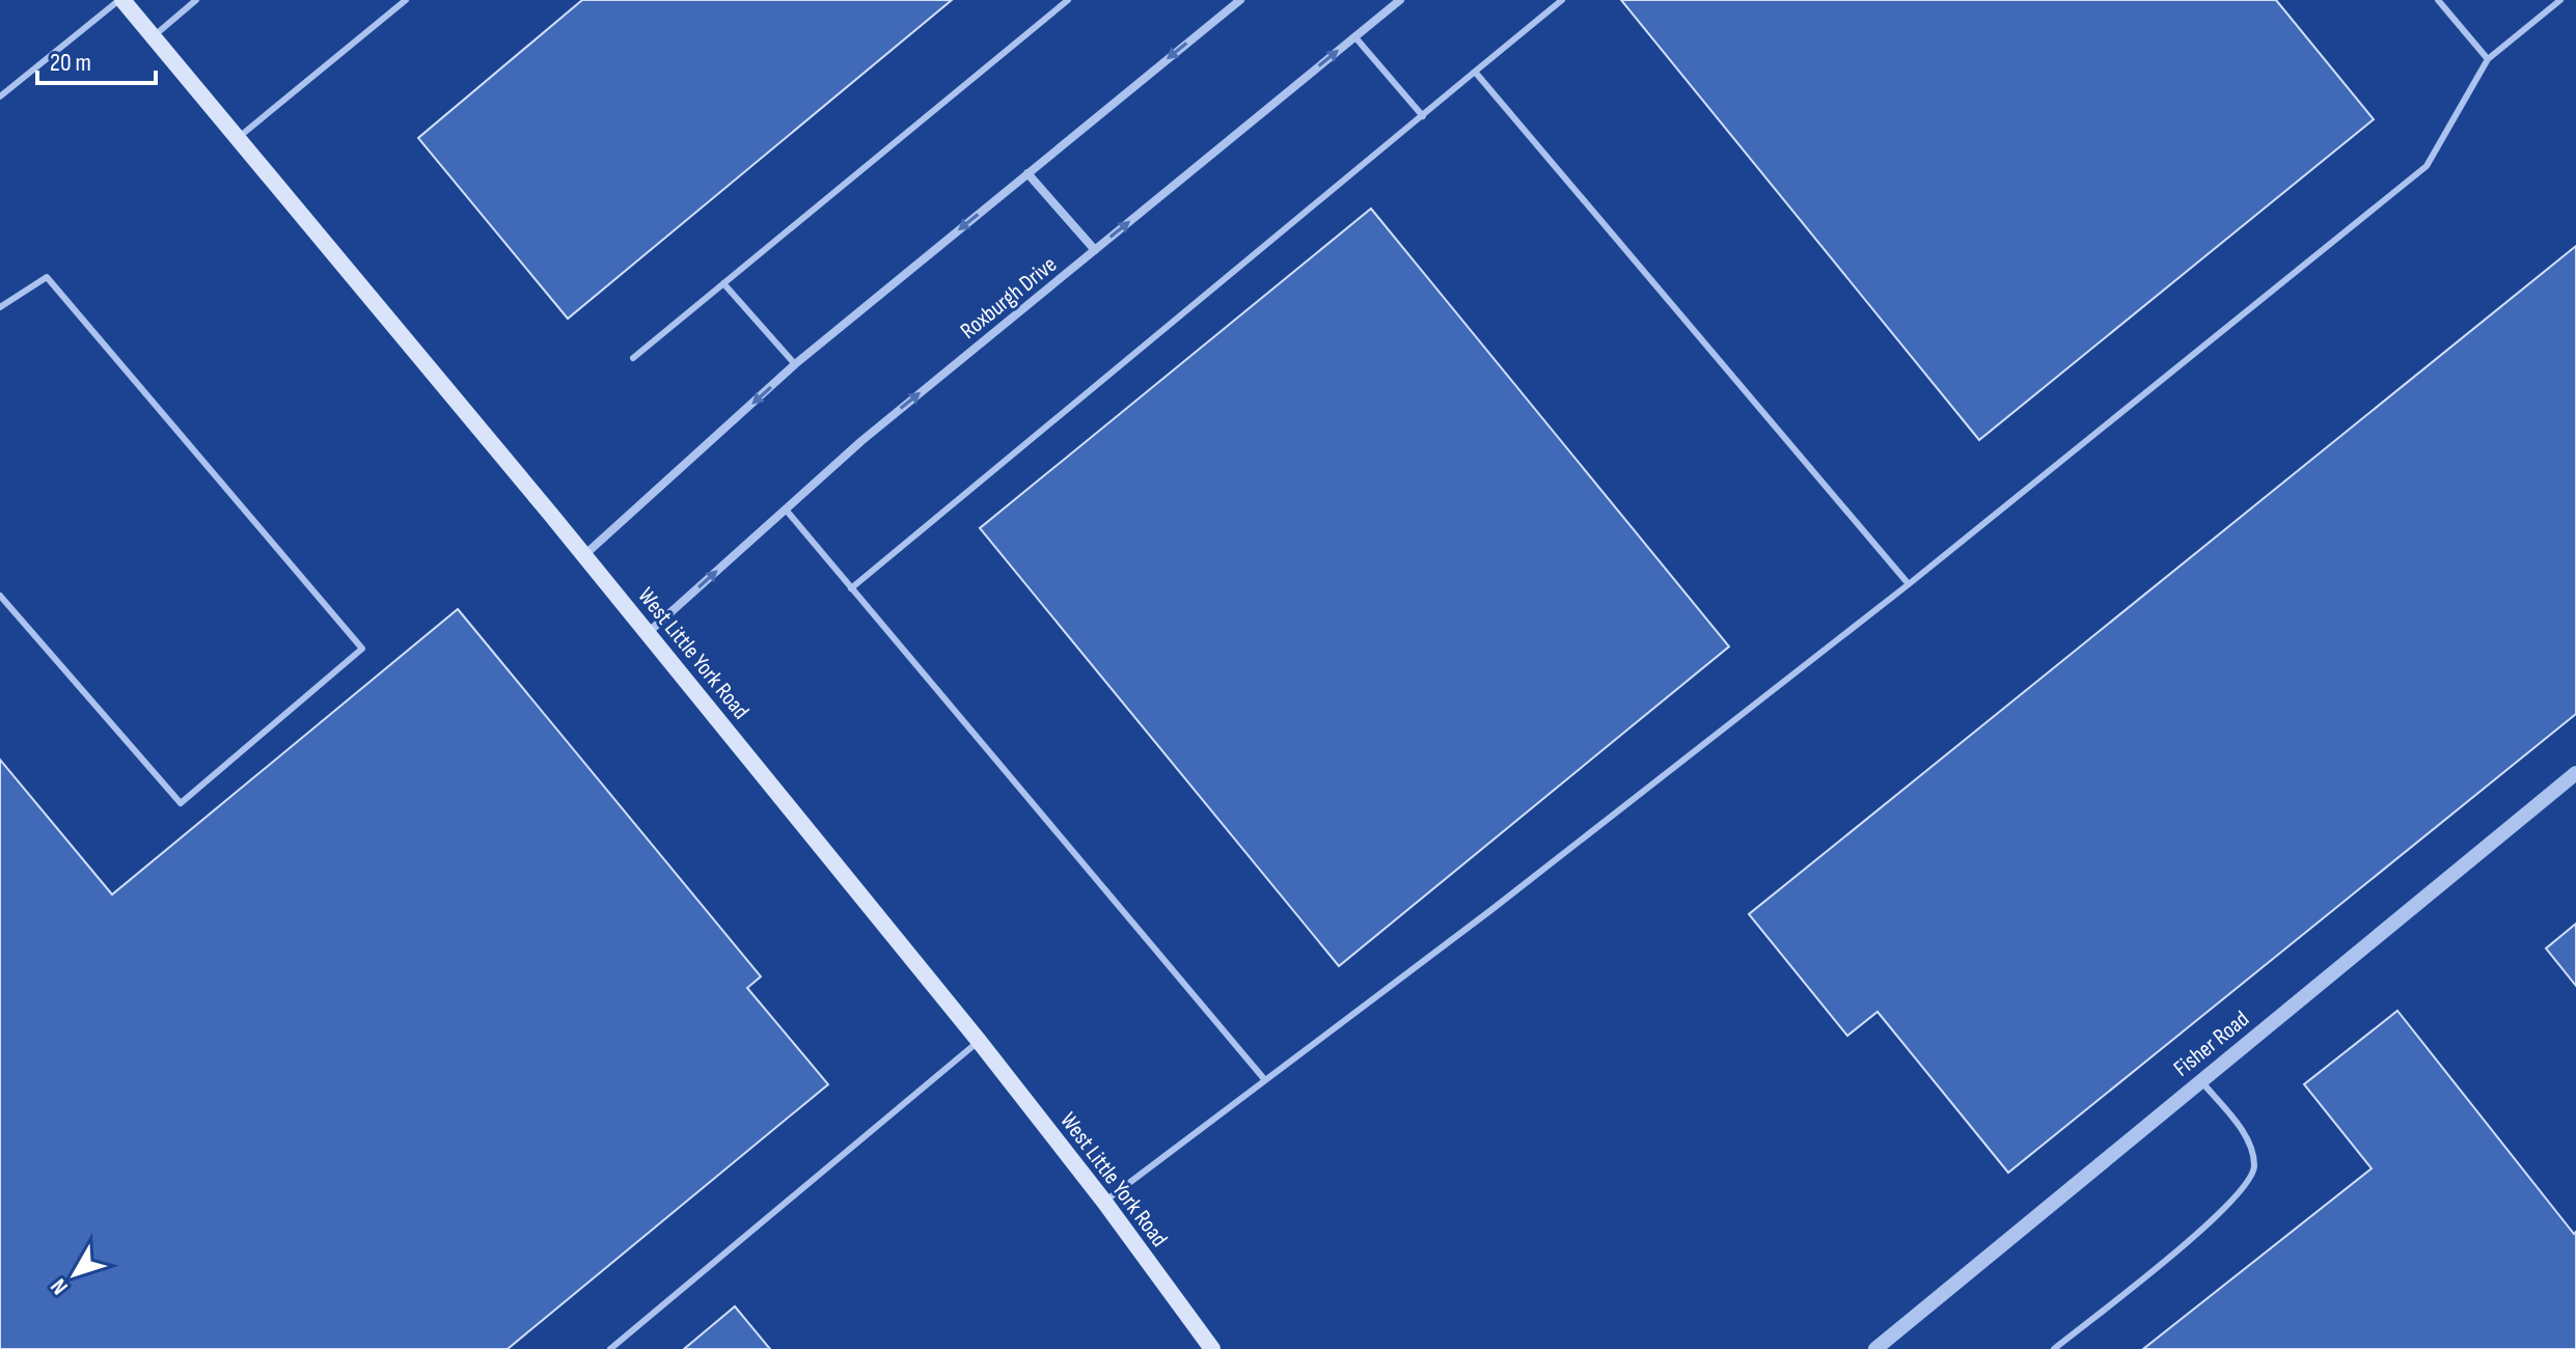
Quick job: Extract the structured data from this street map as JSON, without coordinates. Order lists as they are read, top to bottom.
{
  "streets": {
    "main road": ["West Little York Road"],
    "street": ["Roxburgh Drive", "Fisher Road"]
  },
  "crossings": [
    ["Roxburgh Drive", "West Little York Road"]
  ],
  "one_way": ["Roxburgh Drive"],
  "scale_bar": "20 m",
  "north": "bottom left"
}
